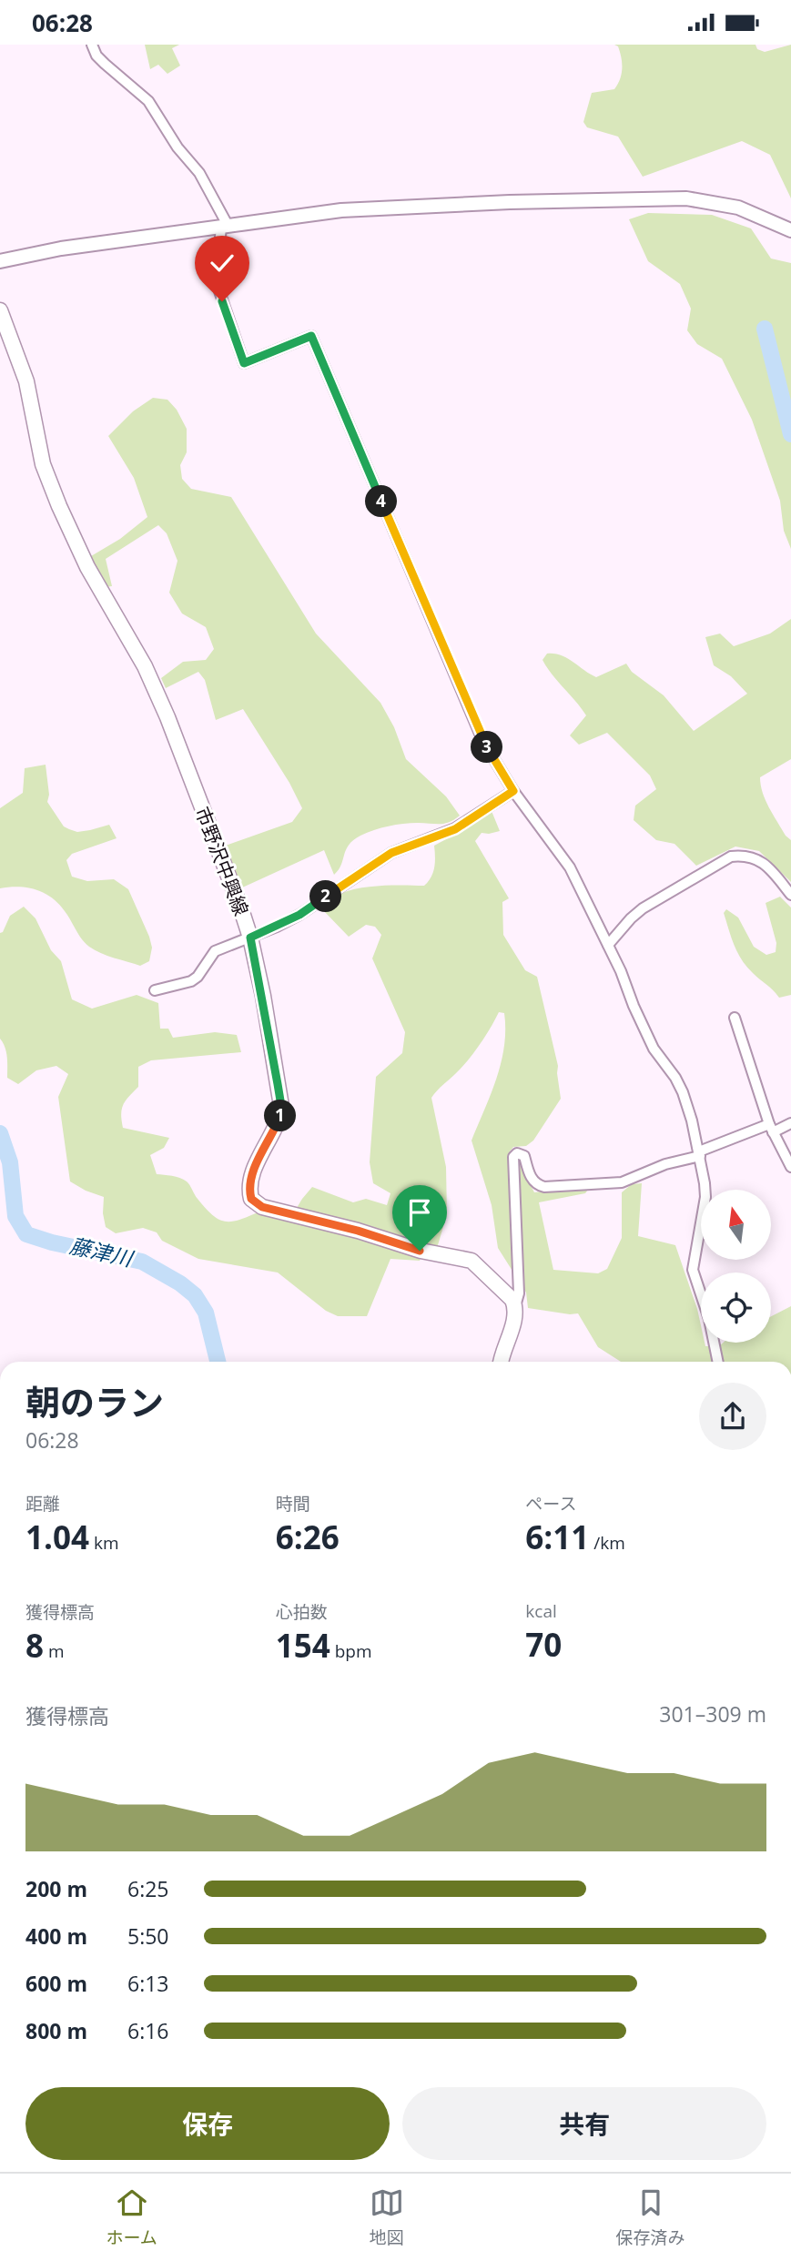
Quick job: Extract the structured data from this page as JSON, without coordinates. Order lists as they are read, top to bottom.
{
  "streets": {
    "main road": ["市野沢中興線"]
  },
  "water": ["藤津川"],
  "north": "top",
  "page": {
    "status": "06:28",
    "pins": [
      "4",
      "3",
      "2",
      "1"
    ],
    "heading": ["朝のラン", "06:28"],
    "stats": [
      ["距離", "1.04 km"],
      ["時間", "6:26"],
      ["ペース", "6:11 /km"],
      ["獲得標高", "8 m"],
      ["心拍数", "154 bpm"],
      ["kcal", "70"]
    ],
    "chart": ["獲得標高", "301–309 m"],
    "list": [
      {
        "name": "200 m",
        "note": "6:25"
      },
      {
        "name": "400 m",
        "note": "5:50"
      },
      {
        "name": "600 m",
        "note": "6:13"
      },
      {
        "name": "800 m",
        "note": "6:16"
      }
    ],
    "buttons": ["保存", "共有"],
    "tabs": ["ホーム", "地図", "保存済み"]
  }
}
